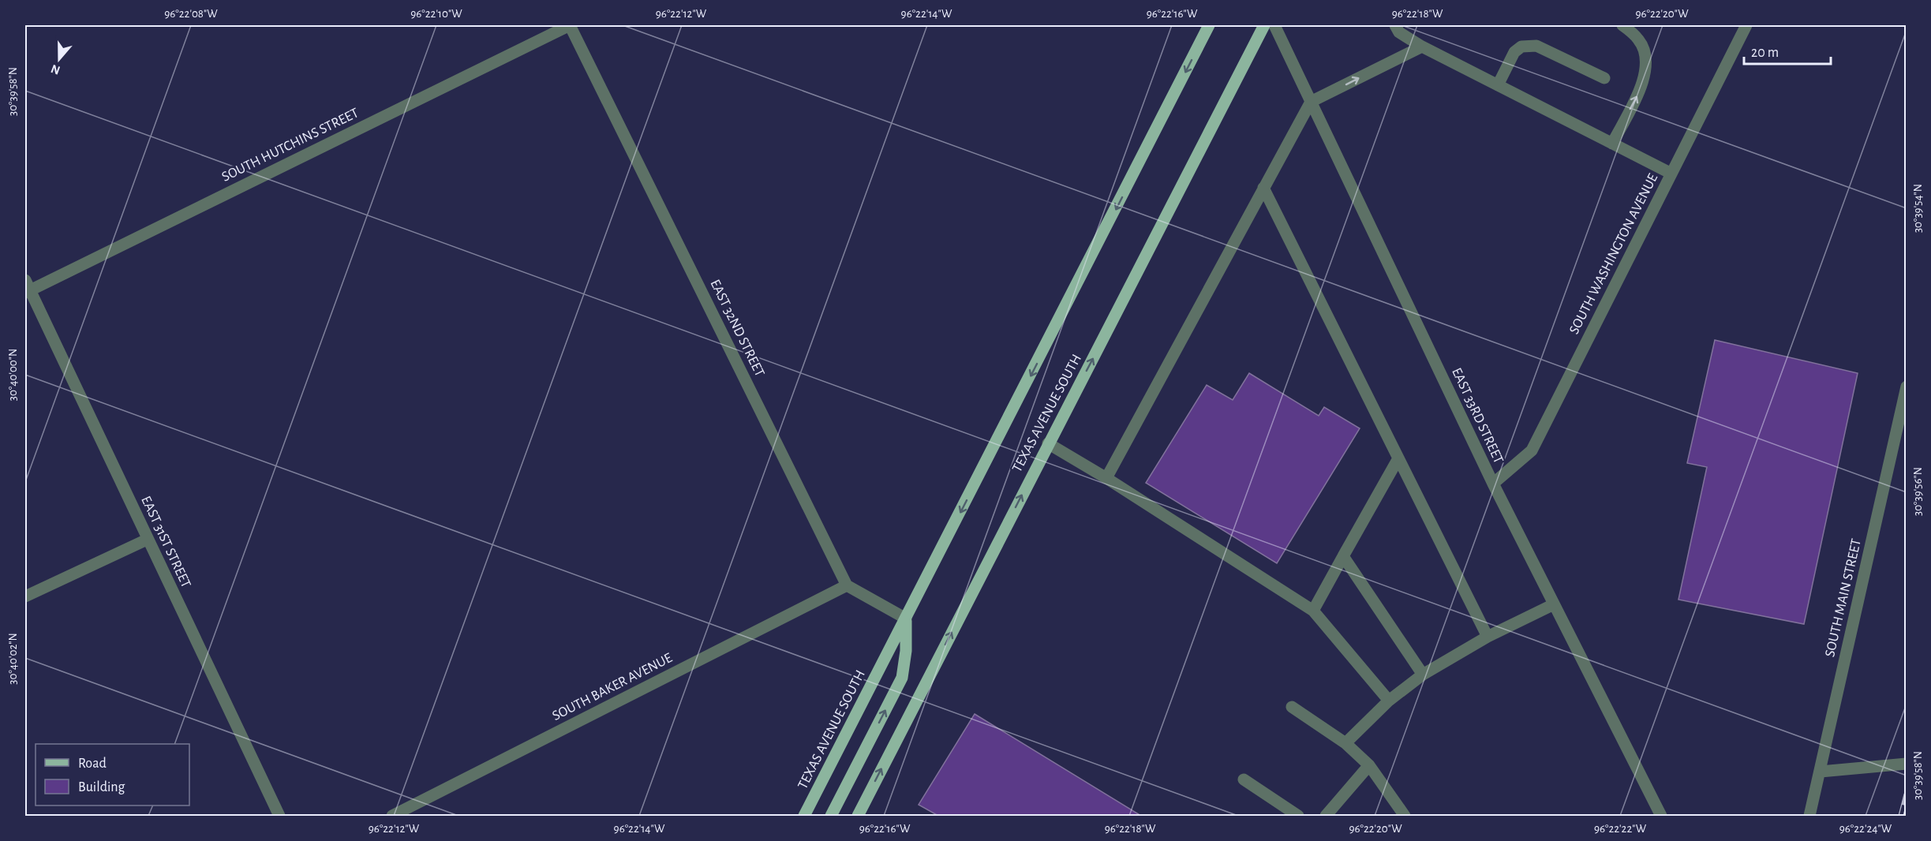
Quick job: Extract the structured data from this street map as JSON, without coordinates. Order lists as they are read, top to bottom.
{
  "streets": {
    "main road": ["TEXAS AVENUE SOUTH"],
    "street": [
      "SOUTH HUTCHINS STREET",
      "SOUTH WASHINGTON AVENUE",
      "EAST 32ND STREET",
      "EAST 33RD STREET",
      "EAST 31ST STREET",
      "SOUTH MAIN STREET",
      "SOUTH BAKER AVENUE"
    ]
  },
  "crossings": [
    ["SOUTH HUTCHINS STREET", "EAST 32ND STREET"],
    ["SOUTH HUTCHINS STREET", "EAST 31ST STREET"],
    ["SOUTH WASHINGTON AVENUE", "EAST 33RD STREET"],
    ["EAST 32ND STREET", "SOUTH BAKER AVENUE"]
  ],
  "legend": ["Road", "Building"],
  "scale_bar": "20 m",
  "north": "bottom",
  "coordinates": [
    "96°22'08\"W",
    "96°22'10\"W",
    "96°22'12\"W",
    "96°22'14\"W",
    "96°22'16\"W",
    "96°22'18\"W",
    "96°22'20\"W",
    "30°39'58\"N",
    "30°39'54\"N",
    "30°40'00\"N",
    "30°39'56\"N",
    "30°40'02\"N",
    "96°22'22\"W",
    "96°22'24\"W"
  ]
}
